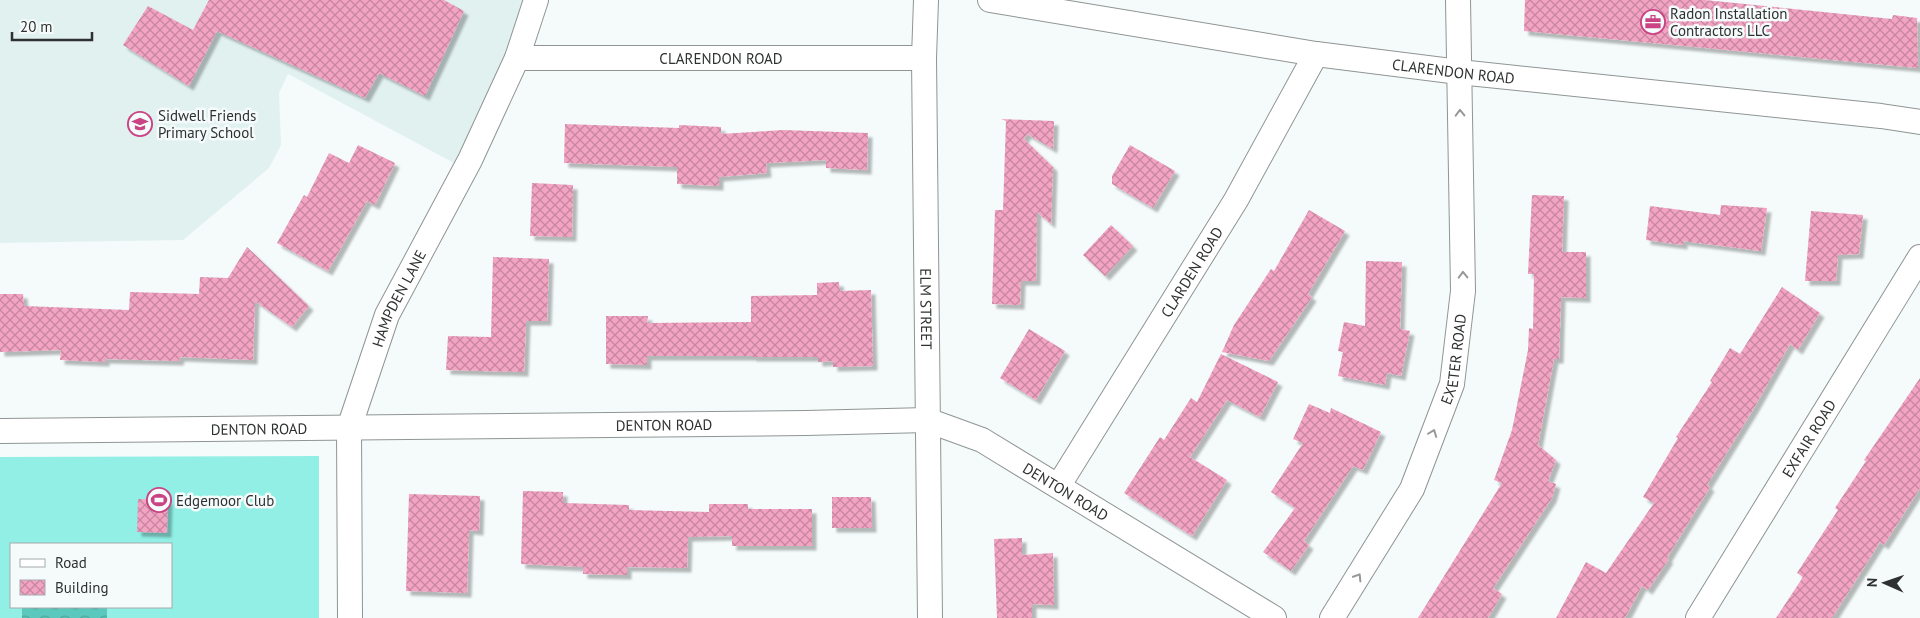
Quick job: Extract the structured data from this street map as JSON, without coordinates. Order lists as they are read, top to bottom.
{
  "streets": {
    "street": [
      "CLARENDON ROAD",
      "CLARDEN ROAD",
      "HAMPDEN LANE",
      "ELM STREET",
      "EXETER ROAD",
      "DENTON ROAD",
      "EXFAIR ROAD"
    ]
  },
  "crossings": [
    ["CLARENDON ROAD", "CLARDEN ROAD"],
    ["CLARENDON ROAD", "HAMPDEN LANE"],
    ["CLARENDON ROAD", "ELM STREET"],
    ["CLARENDON ROAD", "EXETER ROAD"],
    ["CLARDEN ROAD", "DENTON ROAD"],
    ["HAMPDEN LANE", "DENTON ROAD"],
    ["ELM STREET", "DENTON ROAD"]
  ],
  "one_way": ["EXETER ROAD"],
  "places": {
    "office": ["Radon Installation Contractors LLC"],
    "school or university": ["Sidwell Friends Primary School"],
    "sports": ["Edgemoor Club"]
  },
  "legend": ["Road", "Building"],
  "scale_bar": "20 m",
  "north": "left"
}
